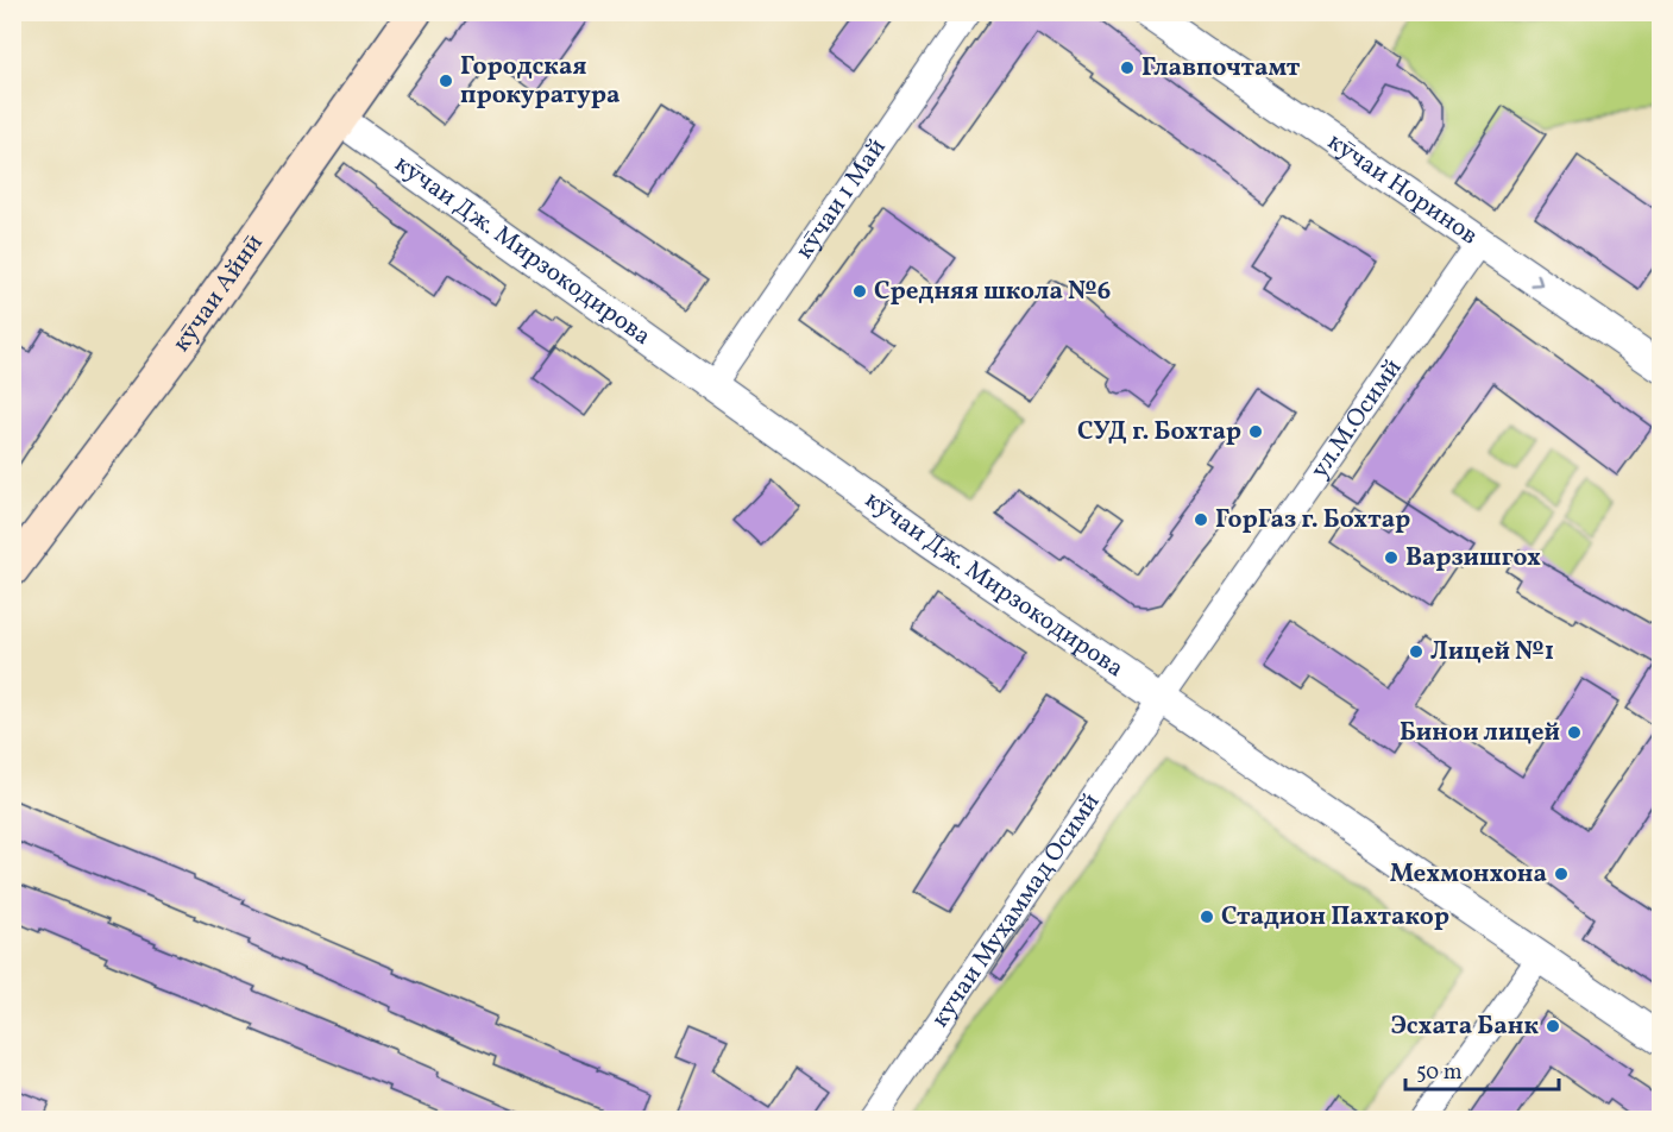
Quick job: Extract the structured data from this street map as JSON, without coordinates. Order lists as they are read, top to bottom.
{
  "streets": {
    "main road": ["кӯчаи Айнӣ"],
    "street": [
      "кӯчаи Норинов",
      "кӯчаи 1 Май",
      "кӯчаи Дж. Мирзокодирова",
      "ул.М.Осимй",
      "кучаи Муҳаммад Осимй"
    ]
  },
  "crossings": [
    ["кӯчаи Норинов", "ул.М.Осимй"],
    ["кӯчаи 1 Май", "кӯчаи Дж. Мирзокодирова"],
    ["кӯчаи Дж. Мирзокодирова", "кӯчаи Айнӣ"],
    ["кӯчаи Дж. Мирзокодирова", "ул.М.Осимй"],
    ["кӯчаи Дж. Мирзокодирова", "кучаи Муҳаммад Осимй"],
    ["ул.М.Осимй", "кучаи Муҳаммад Осимй"]
  ],
  "one_way": ["кӯчаи Норинов"],
  "places": [
    "Главпочтамт",
    "Городская прокуратура",
    "Средняя школа №6",
    "СУД г. Бохтар",
    "ГорГаз г. Бохтар",
    "Варзишгох",
    "Лицей №1",
    "Бинои лицей",
    "Мехмонхона",
    "Стадион Пахтакор",
    "Эсхата Банк"
  ],
  "scale_bar": "50 m"
}
